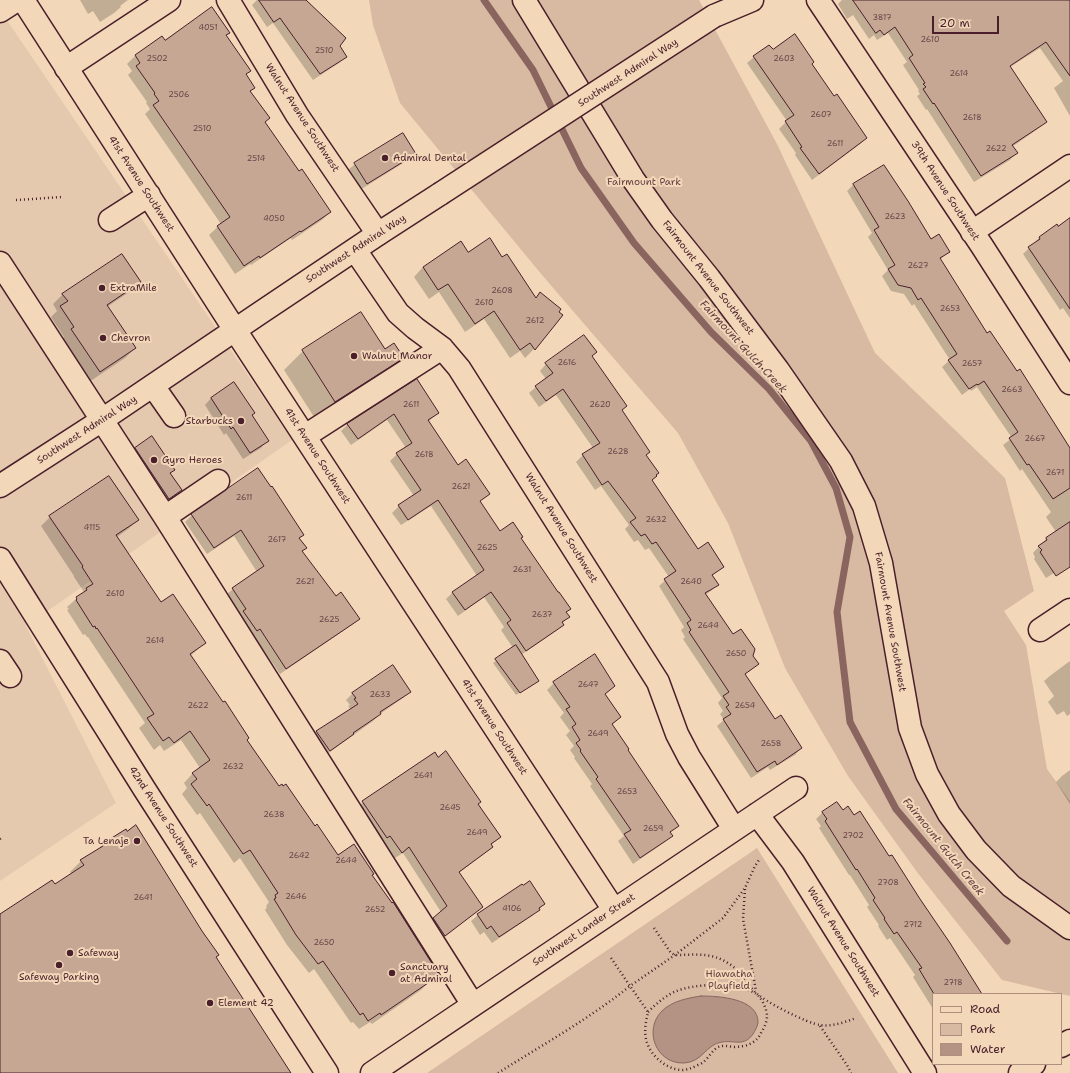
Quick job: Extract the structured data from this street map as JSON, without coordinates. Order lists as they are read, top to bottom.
{
  "streets": {
    "street": [
      "Southwest Admiral Way",
      "Walnut Avenue Southwest",
      "41st Avenue Southwest",
      "39th Avenue Southwest",
      "Fairmount Avenue Southwest",
      "42nd Avenue Southwest",
      "Southwest Lander Street"
    ]
  },
  "crossings": [
    ["Southwest Admiral Way", "Walnut Avenue Southwest"],
    ["Southwest Admiral Way", "41st Avenue Southwest"],
    ["Walnut Avenue Southwest", "Southwest Lander Street"],
    ["41st Avenue Southwest", "Southwest Lander Street"]
  ],
  "water": ["Fairmount Gulch Creek"],
  "parks": ["Fairmount Park", "Hiawatha Playfield"],
  "places": [
    "Admiral Dental",
    "ExtraMile",
    "Chevron",
    "Walnut Manor",
    "Starbucks",
    "Gyro Heroes",
    "Ta Lenaje",
    "Safeway",
    "Safeway Parking",
    "Sanctuary at Admiral",
    "Element 42"
  ],
  "house_numbers": [
    "3817",
    "4051",
    "2610",
    "2510",
    "2502",
    "2603",
    "2614",
    "2506",
    "2607",
    "2618",
    "2510",
    "2611",
    "2622",
    "2514",
    "2623",
    "4050",
    "2627",
    "2608",
    "2610",
    "2653",
    "2612",
    "2616",
    "2657",
    "2663",
    "2611",
    "2620",
    "2667",
    "2628",
    "2618",
    "2671",
    "2621",
    "2611",
    "2632",
    "4115",
    "2617",
    "2625",
    "2631",
    "2621",
    "2640",
    "2610",
    "2637",
    "2625",
    "2644",
    "2614",
    "2650",
    "2647",
    "2633",
    "2622",
    "2654",
    "2649",
    "2658",
    "2632",
    "2641",
    "2653",
    "2645",
    "2638",
    "2659",
    "2649",
    "2702",
    "2642",
    "2644",
    "2708",
    "2646",
    "2641",
    "4106",
    "2652",
    "2712",
    "2650",
    "2718"
  ],
  "legend": ["Road", "Park", "Water"],
  "scale_bar": "20 m"
}
